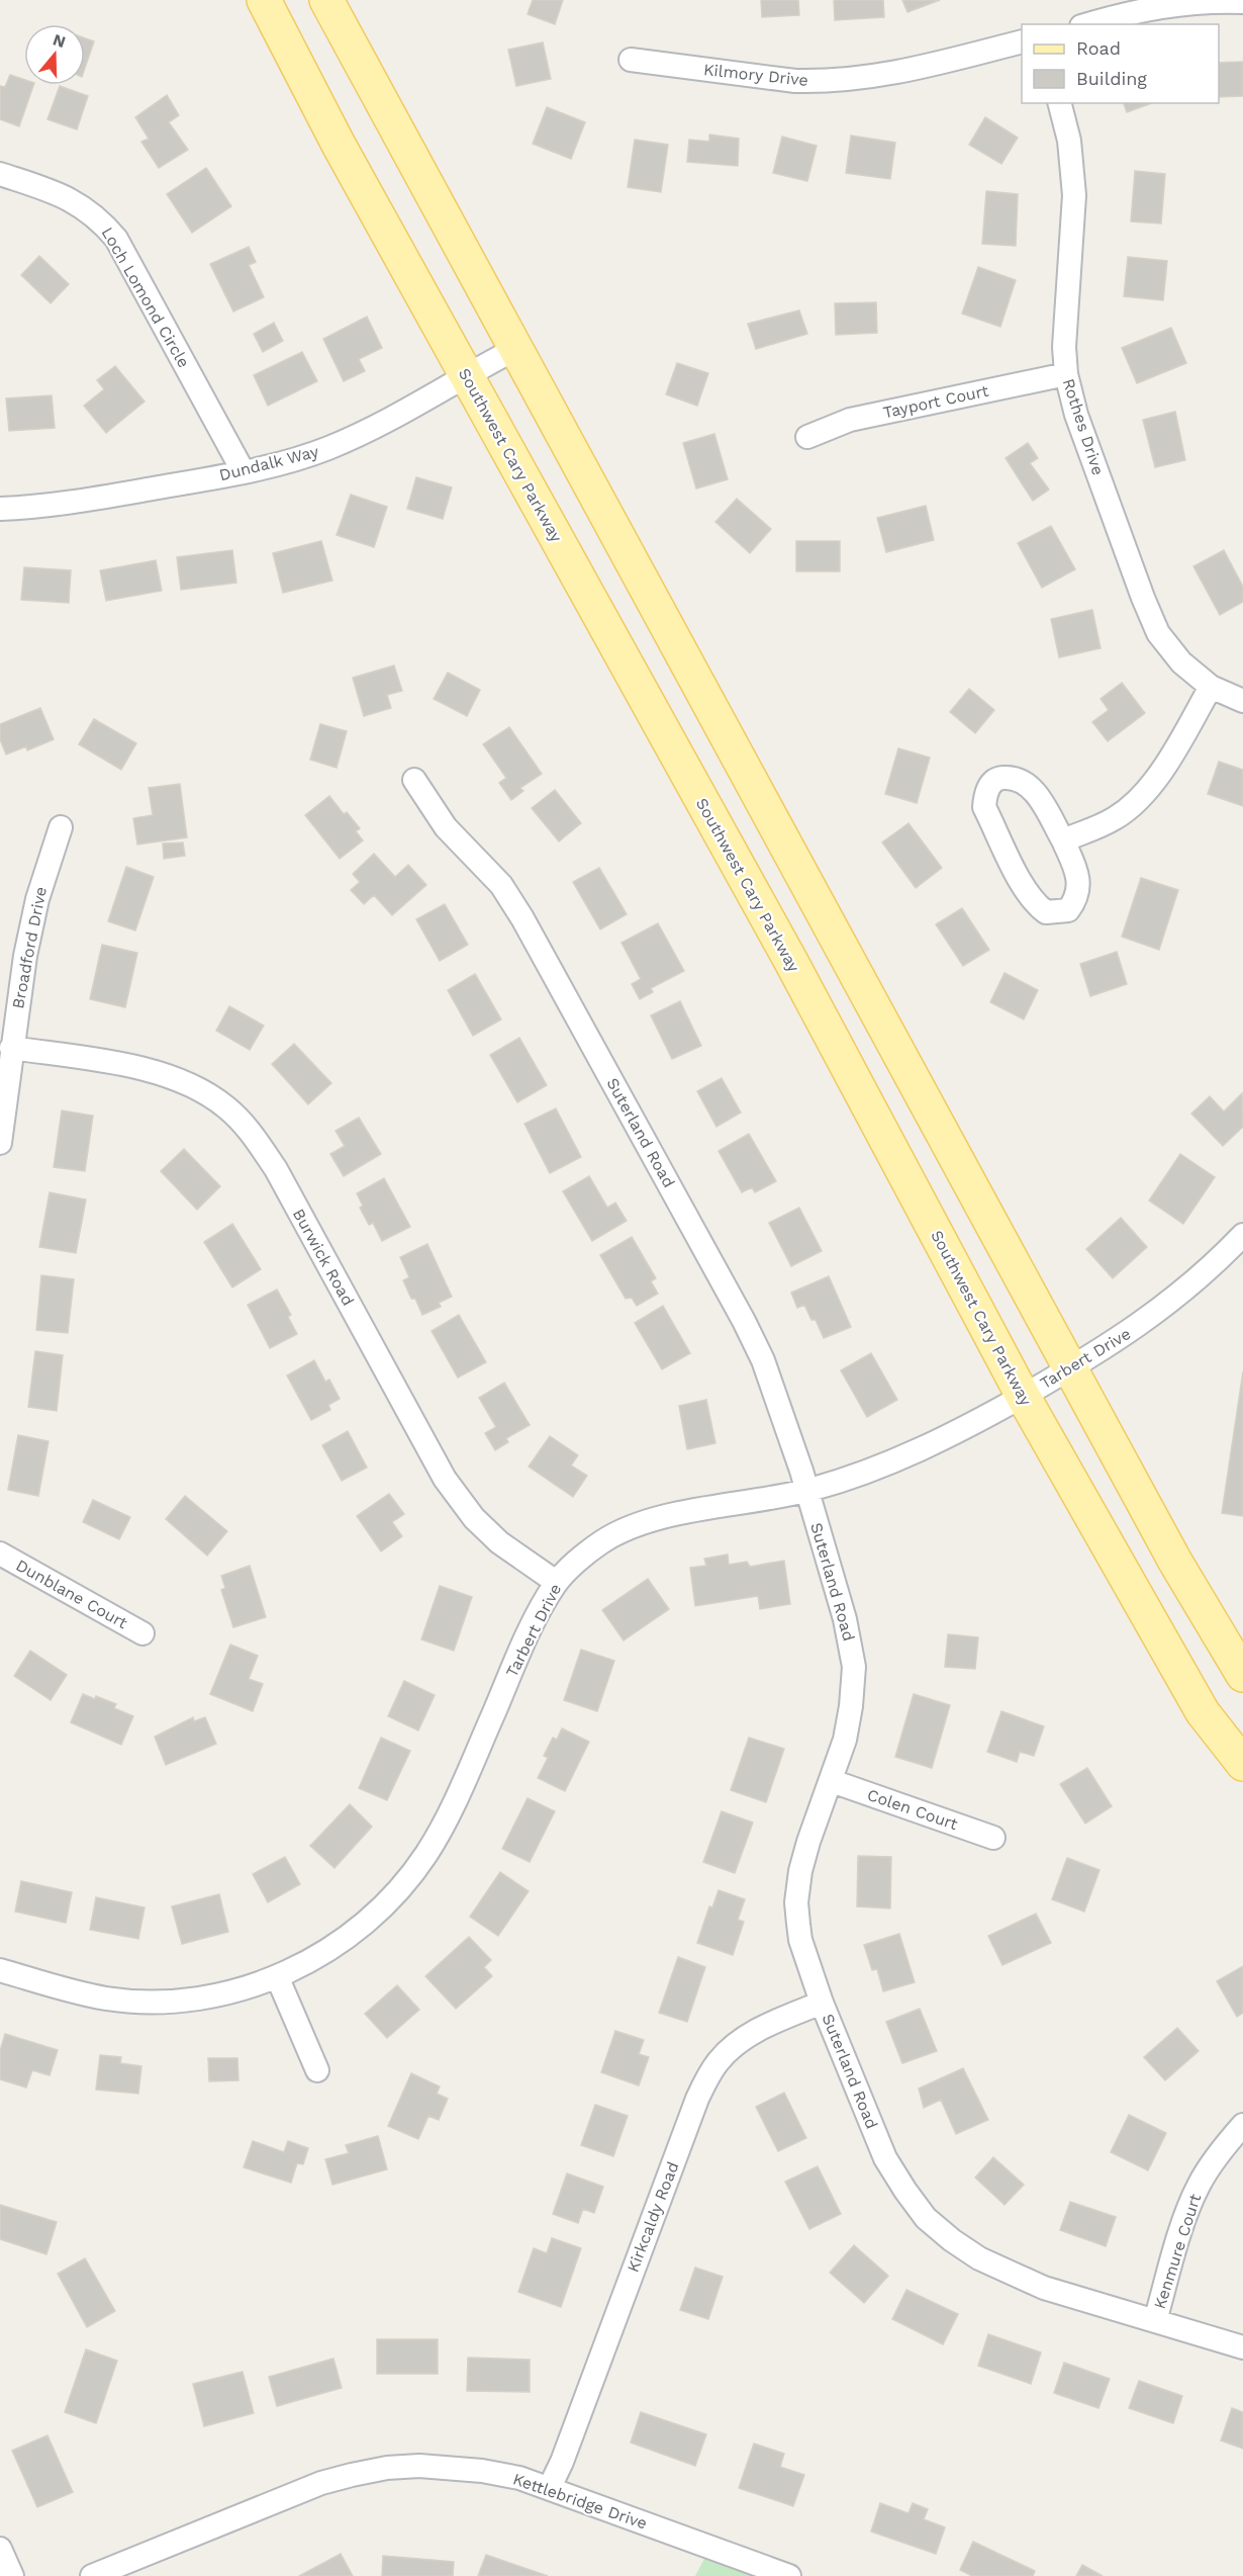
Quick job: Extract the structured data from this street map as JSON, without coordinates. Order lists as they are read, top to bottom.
{
  "streets": {
    "main road": ["Southwest Cary Parkway"],
    "street": [
      "Kilmory Drive",
      "Loch Lomond Circle",
      "Tayport Court",
      "Rothes Drive",
      "Dundalk Way",
      "Broadford Drive",
      "Suterland Road",
      "Burwick Road",
      "Tarbert Drive",
      "Dunblane Court",
      "Colen Court",
      "Kirkcaldy Road",
      "Kenmure Court",
      "Kettlebridge Drive"
    ]
  },
  "crossings": [
    ["Loch Lomond Circle", "Dundalk Way"],
    ["Tayport Court", "Rothes Drive"],
    ["Southwest Cary Parkway", "Dundalk Way"],
    ["Southwest Cary Parkway", "Tarbert Drive"],
    ["Broadford Drive", "Burwick Road"],
    ["Suterland Road", "Tarbert Drive"],
    ["Suterland Road", "Colen Court"],
    ["Suterland Road", "Kirkcaldy Road"],
    ["Suterland Road", "Kenmure Court"],
    ["Burwick Road", "Tarbert Drive"],
    ["Kirkcaldy Road", "Kettlebridge Drive"]
  ],
  "legend": ["Road", "Building"],
  "north": "top"
}
